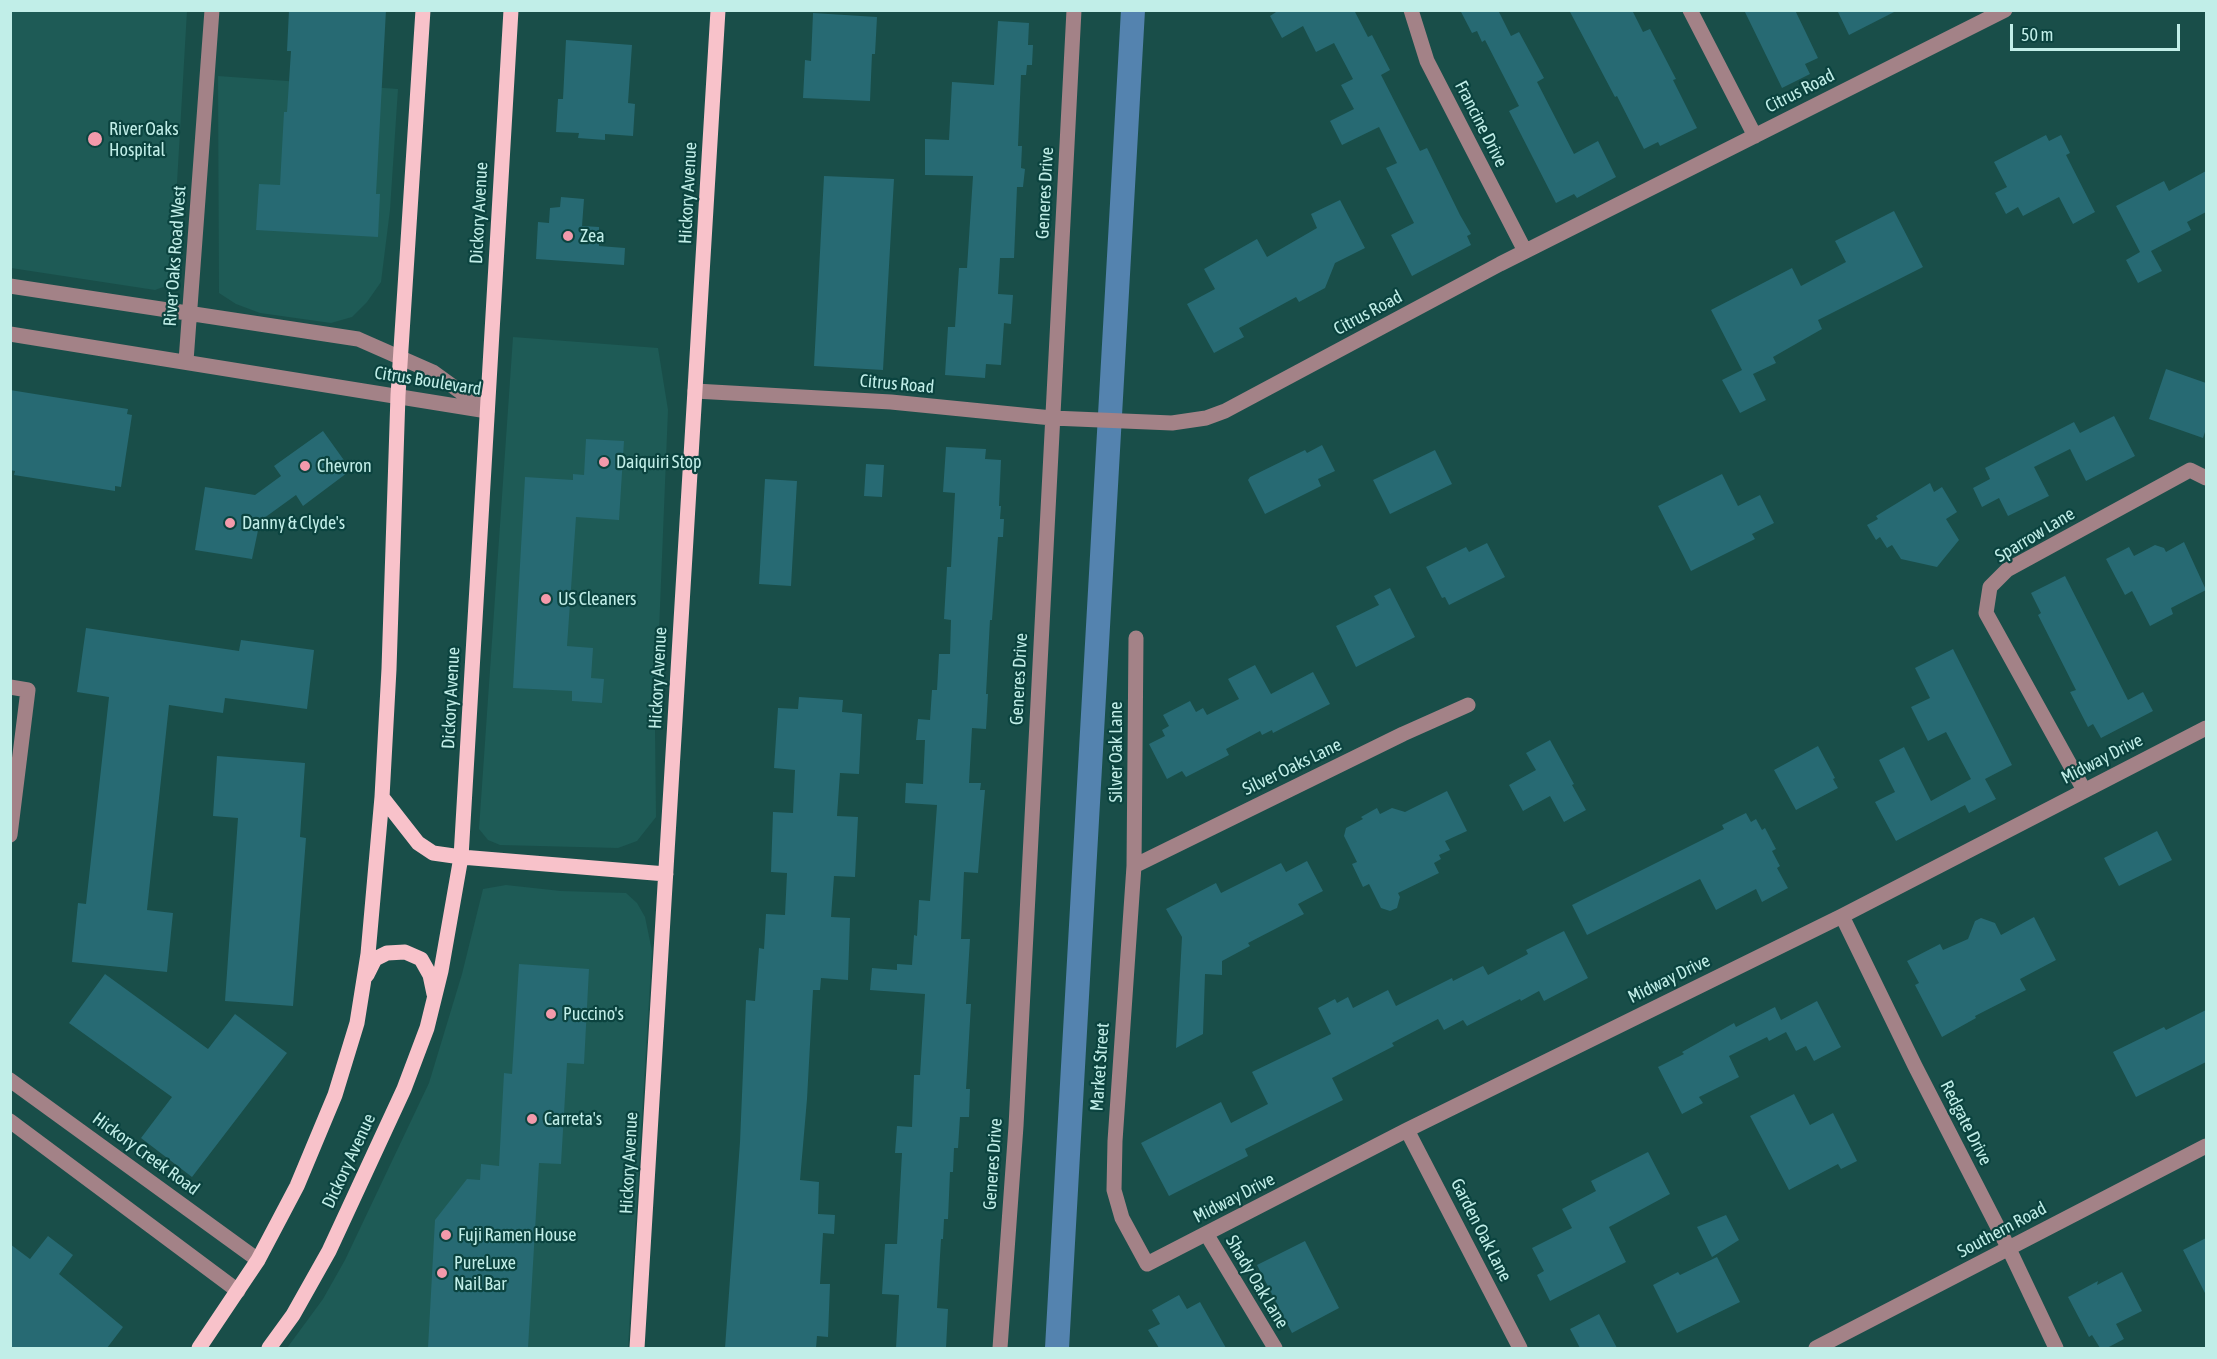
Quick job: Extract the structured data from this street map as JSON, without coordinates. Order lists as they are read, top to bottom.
{
  "streets": {
    "main road": ["Hickory Avenue", "Dickory Avenue"],
    "street": [
      "Citrus Road",
      "Francine Drive",
      "Generes Drive",
      "River Oaks Road West",
      "Citrus Boulevard",
      "Sparrow Lane",
      "Silver Oak Lane",
      "Midway Drive",
      "Silver Oaks Lane",
      "Market Street",
      "Redgate Drive",
      "Hickory Creek Road",
      "Garden Oak Lane",
      "Southern Road",
      "Shady Oak Lane"
    ]
  },
  "crossings": [
    ["Citrus Road", "Francine Drive"],
    ["Citrus Road", "Hickory Avenue"],
    ["Citrus Road", "Generes Drive"],
    ["Dickory Avenue", "Citrus Boulevard"],
    ["Dickory Avenue", "Hickory Creek Road"],
    ["River Oaks Road West", "Citrus Boulevard"],
    ["Sparrow Lane", "Midway Drive"],
    ["Silver Oak Lane", "Silver Oaks Lane"],
    ["Silver Oak Lane", "Market Street"],
    ["Midway Drive", "Market Street"],
    ["Midway Drive", "Redgate Drive"],
    ["Midway Drive", "Garden Oak Lane"],
    ["Midway Drive", "Shady Oak Lane"],
    ["Silver Oaks Lane", "Market Street"],
    ["Redgate Drive", "Southern Road"]
  ],
  "places": [
    "River Oaks Hospital",
    "Zea",
    "Daiquiri Stop",
    "Chevron",
    "Danny & Clyde's",
    "US Cleaners",
    "Puccino's",
    "Carreta's",
    "Fuji Ramen House",
    "PureLuxe Nail Bar"
  ],
  "scale_bar": "50 m"
}
